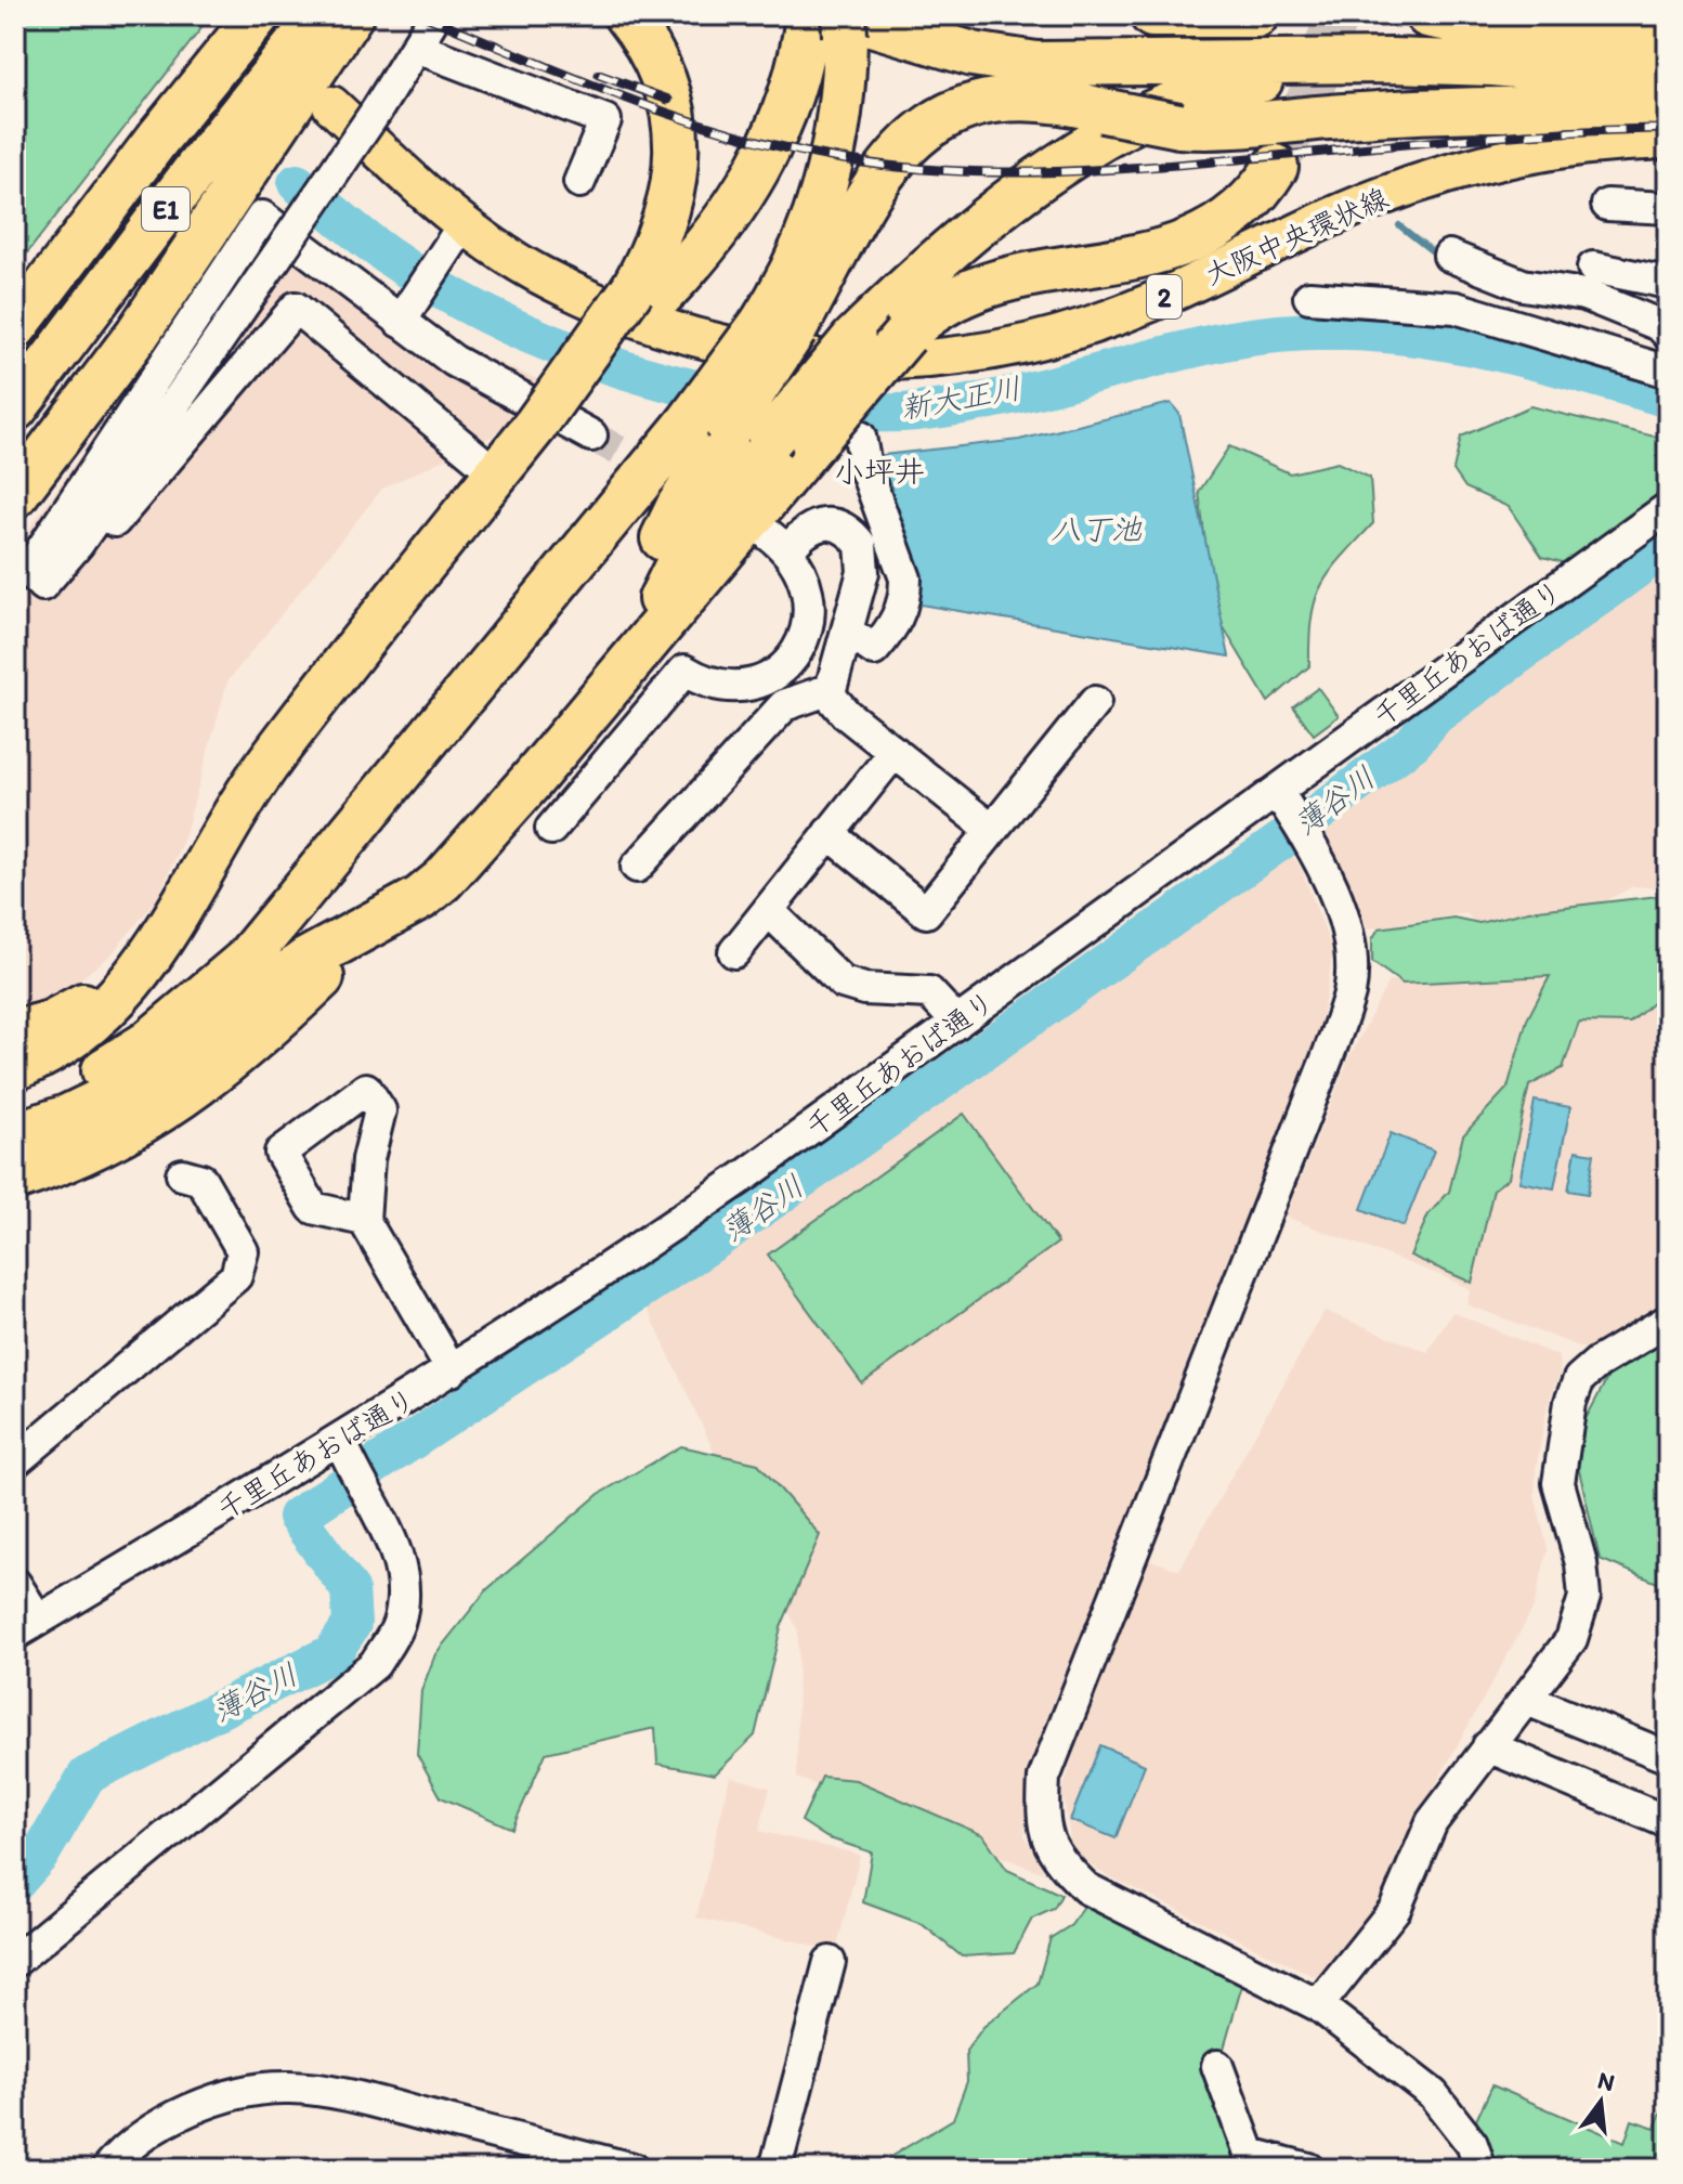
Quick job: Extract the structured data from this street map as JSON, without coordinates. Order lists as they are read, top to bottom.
{
  "streets": {
    "highway": ["E1"],
    "main road": ["大阪中央環状線", "2"],
    "street": ["千里丘あおば通り"]
  },
  "districts": ["小坪井"],
  "water": ["新大正川", "八丁池", "薄谷川"],
  "north": "top"
}
